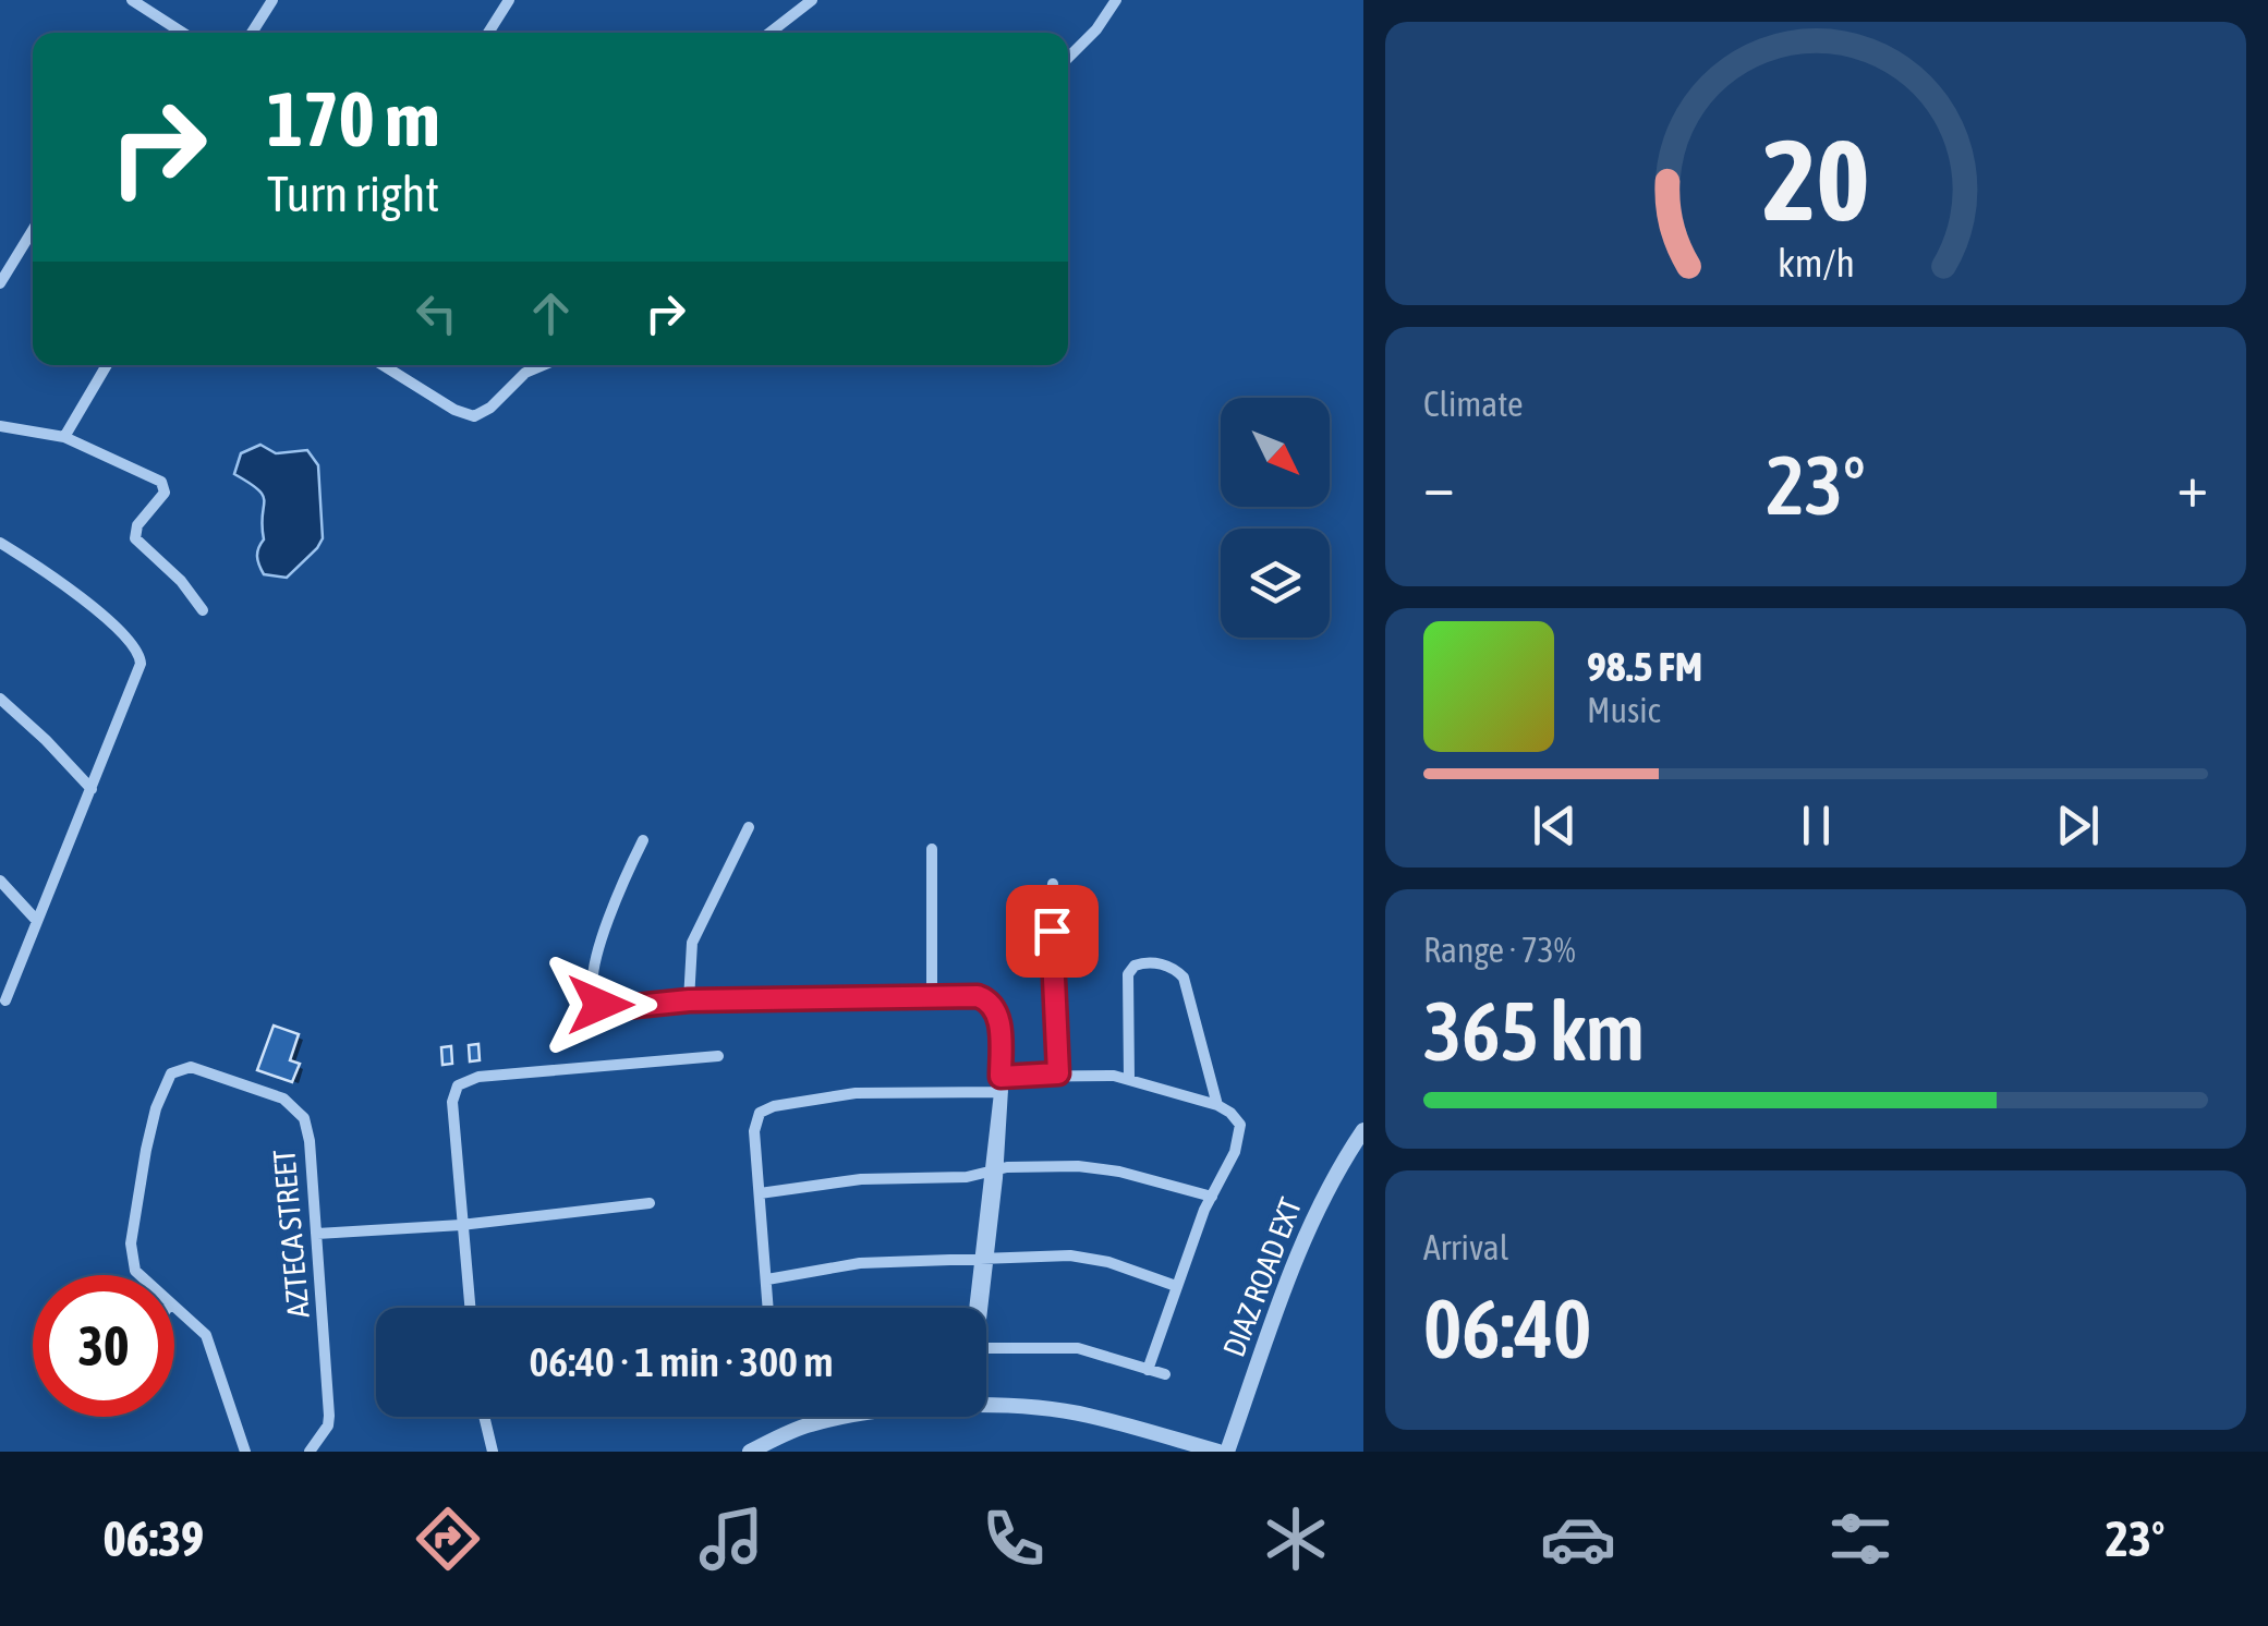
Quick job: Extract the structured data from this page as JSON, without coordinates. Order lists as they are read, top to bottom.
{
  "streets": {
    "street": ["AZTECA STREET", "DIAZ ROAD EXT"]
  },
  "north": "bottom right",
  "page": {
    "turn": ["170 m", "Turn right"],
    "tile": [
      "Climate",
      ["Range · 73%", "365 km"],
      ["Arrival", "06:40"]
    ],
    "heat": ["−", "23°", "+"],
    "song": ["98.5 FM", "Music"],
    "limit": "30",
    "trip": "06:40 · 1 min · 300 m",
    "tabs": ["06:39", "23°"],
    "gauge": ["20", "km/h"]
  }
}
